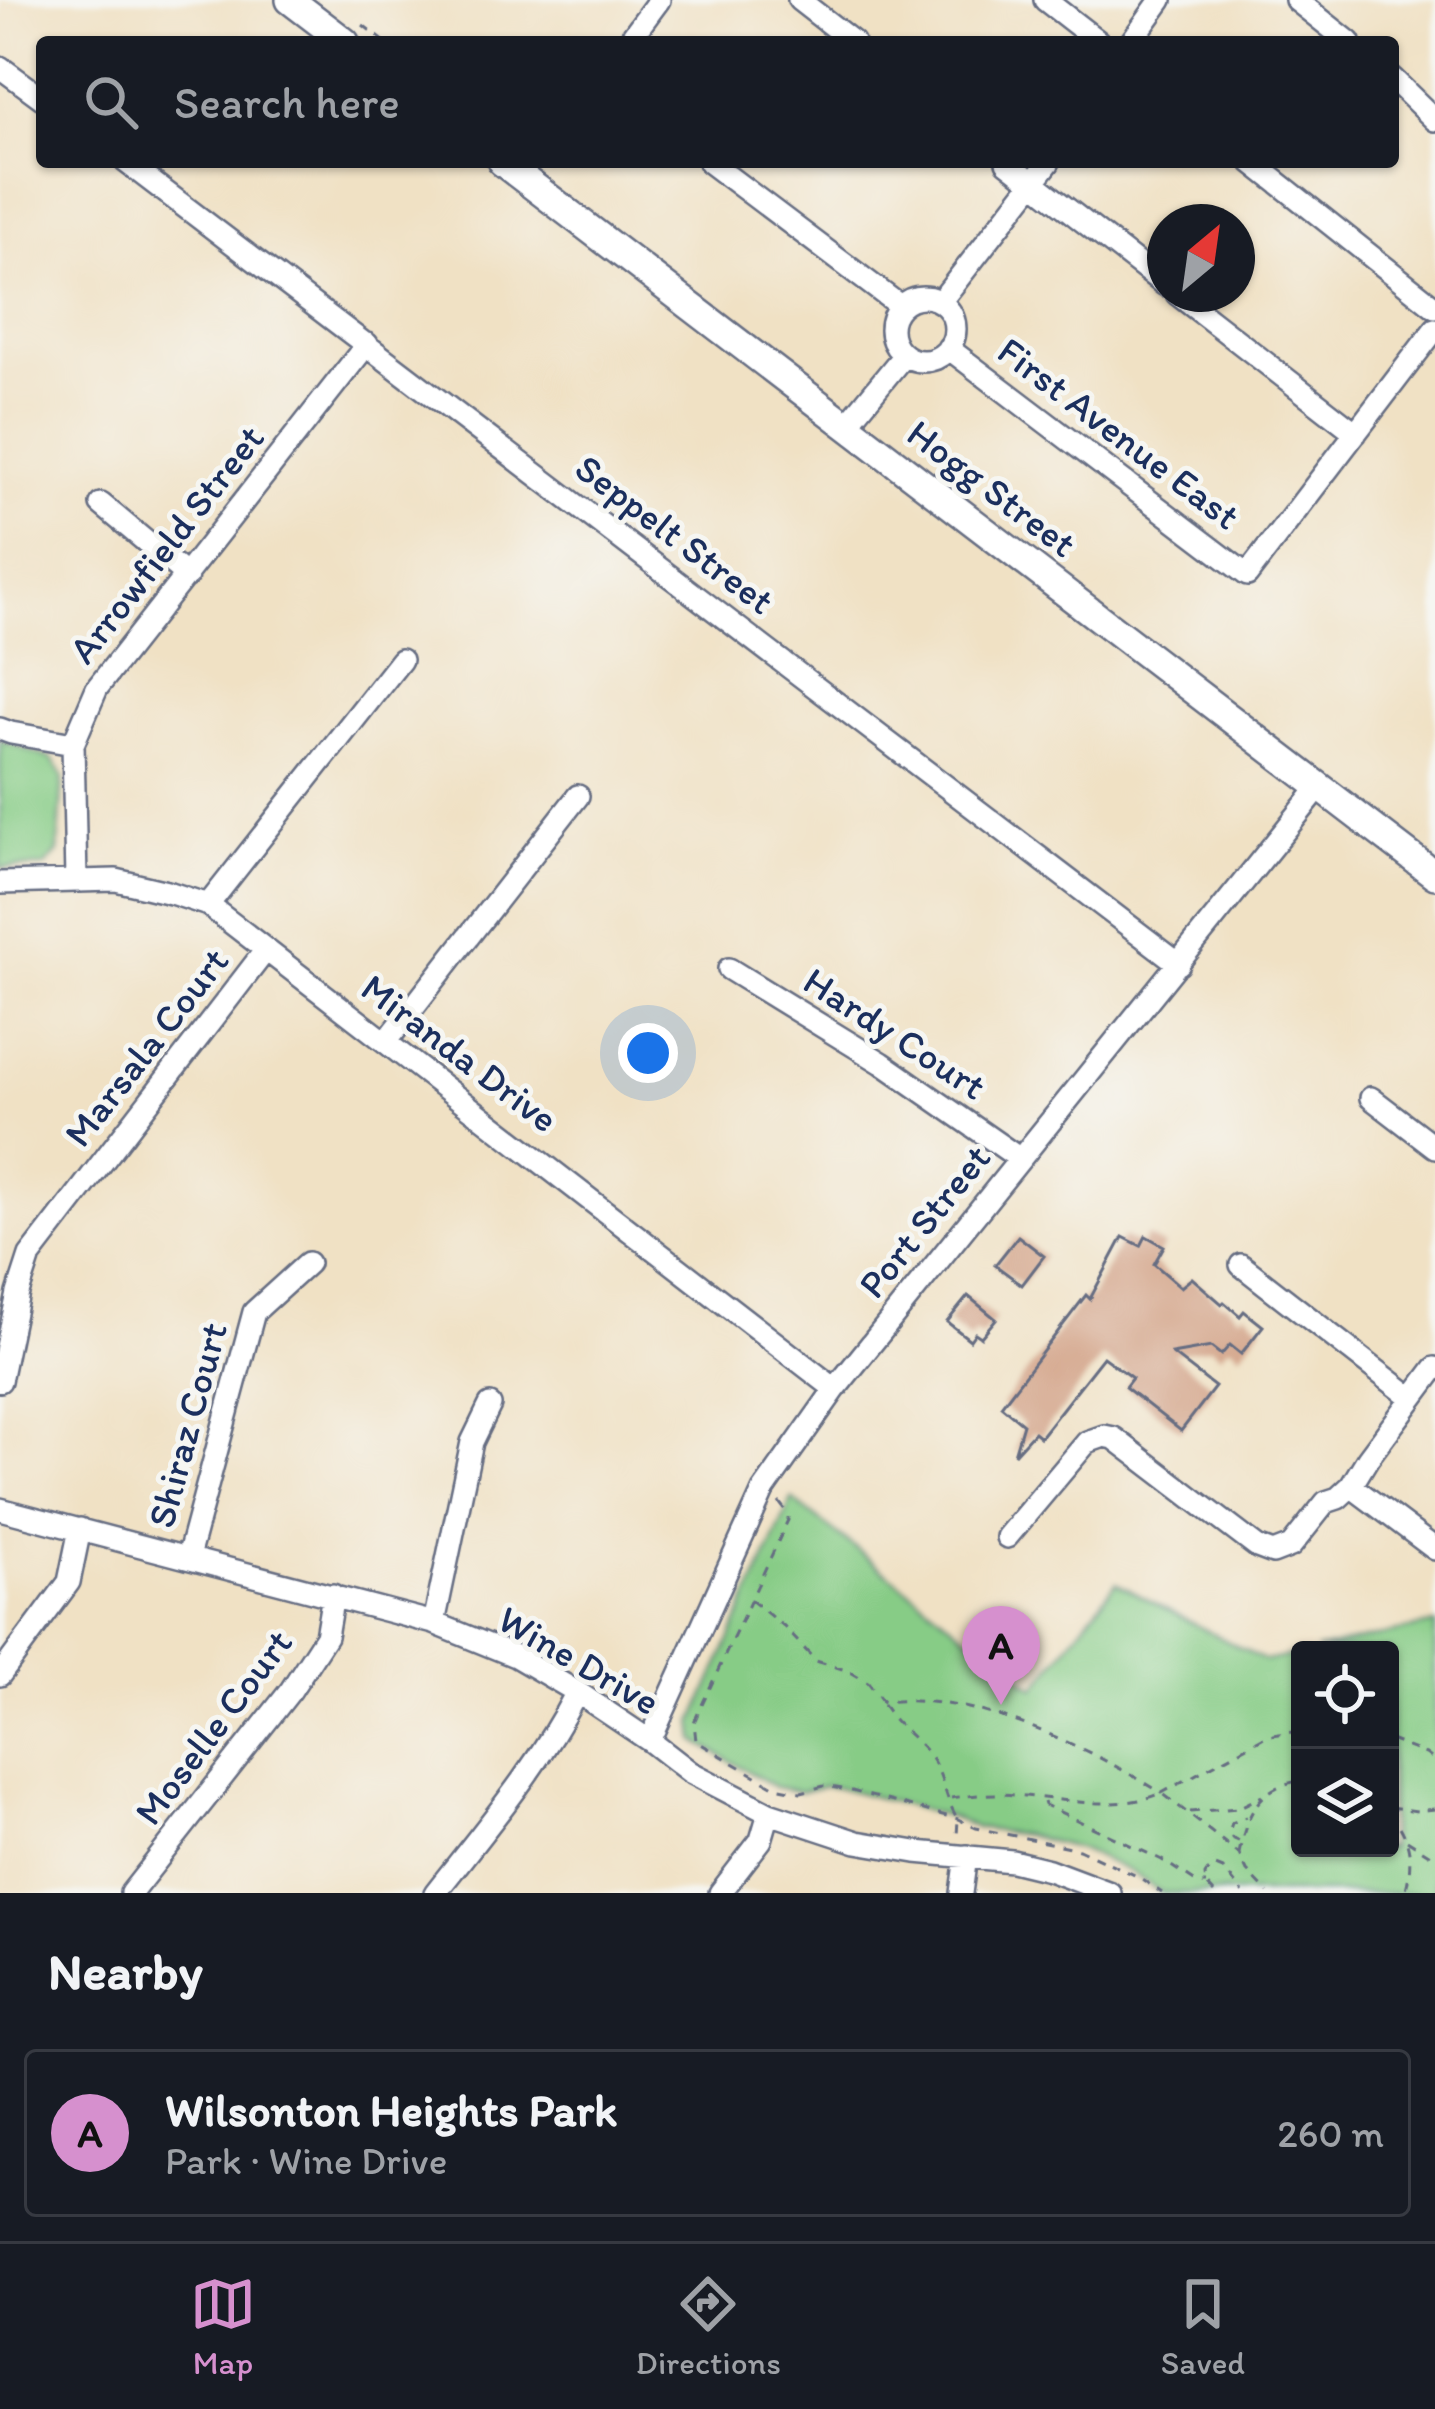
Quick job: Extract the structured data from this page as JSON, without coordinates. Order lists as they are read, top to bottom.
{
  "streets": {
    "street": [
      "First Avenue East",
      "Hogg Street",
      "Seppelt Street",
      "Arrowfield Street",
      "Hardy Court",
      "Marsala Court",
      "Miranda Drive",
      "Port Street",
      "Shiraz Court",
      "Wine Drive",
      "Moselle Court"
    ]
  },
  "crossings": [
    ["Hogg Street", "Port Street"],
    ["Seppelt Street", "Arrowfield Street"],
    ["Seppelt Street", "Port Street"],
    ["Arrowfield Street", "Miranda Drive"],
    ["Hardy Court", "Port Street"],
    ["Marsala Court", "Miranda Drive"],
    ["Miranda Drive", "Port Street"],
    ["Port Street", "Wine Drive"],
    ["Shiraz Court", "Wine Drive"],
    ["Wine Drive", "Moselle Court"]
  ],
  "north": "top right",
  "page": {
    "search": "Search here",
    "pins": "A",
    "heading": "Nearby",
    "list": [
      {
        "mark": "A",
        "name": "Wilsonton Heights Park",
        "note": "Park · Wine Drive",
        "value": "260 m"
      }
    ],
    "nav": ["Map", "Directions", "Saved"]
  }
}
